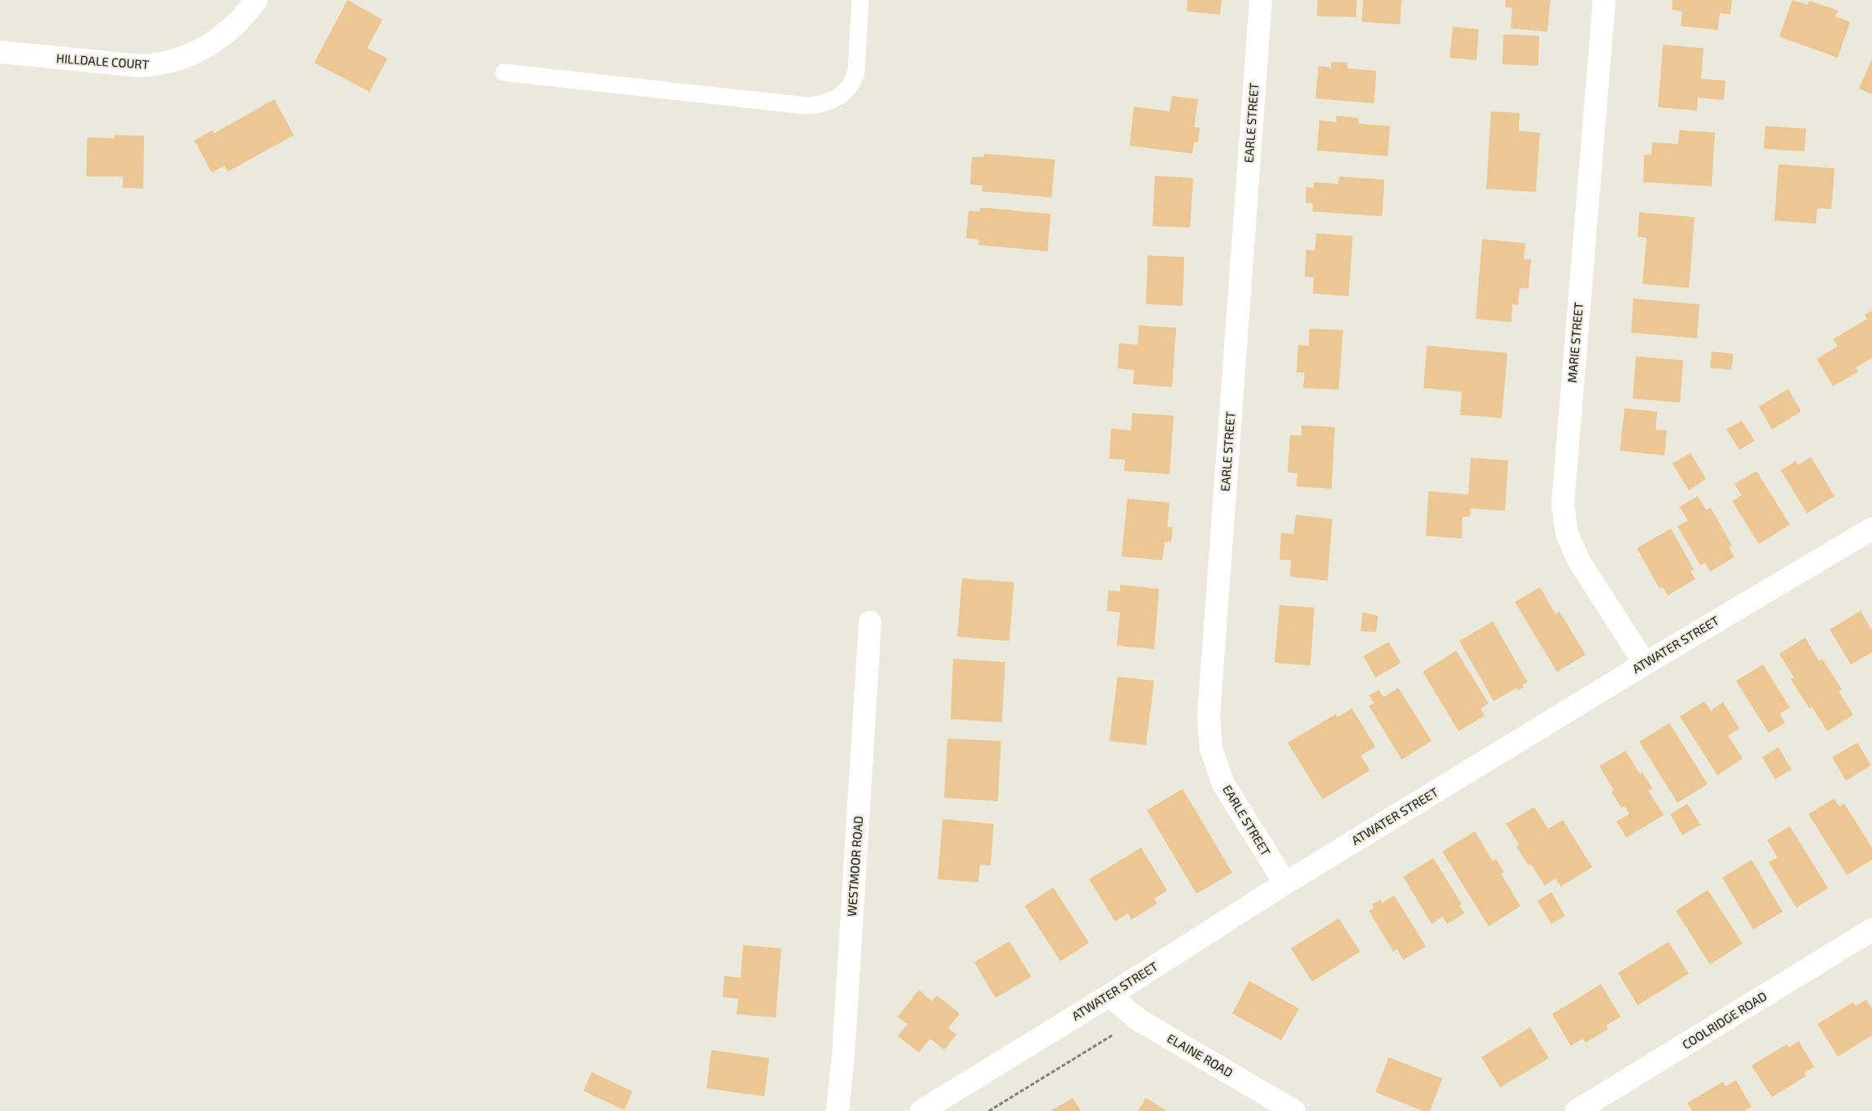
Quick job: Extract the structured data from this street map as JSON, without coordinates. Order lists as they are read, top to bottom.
{
  "streets": {
    "street": [
      "HILLDALE COURT",
      "EARLE STREET",
      "MARIE STREET",
      "ATWATER STREET",
      "WESTMOOR ROAD",
      "COOLRIDGE ROAD",
      "ELAINE ROAD"
    ]
  },
  "crossings": [
    ["EARLE STREET", "ATWATER STREET"],
    ["MARIE STREET", "ATWATER STREET"],
    ["ATWATER STREET", "ELAINE ROAD"]
  ]
}
